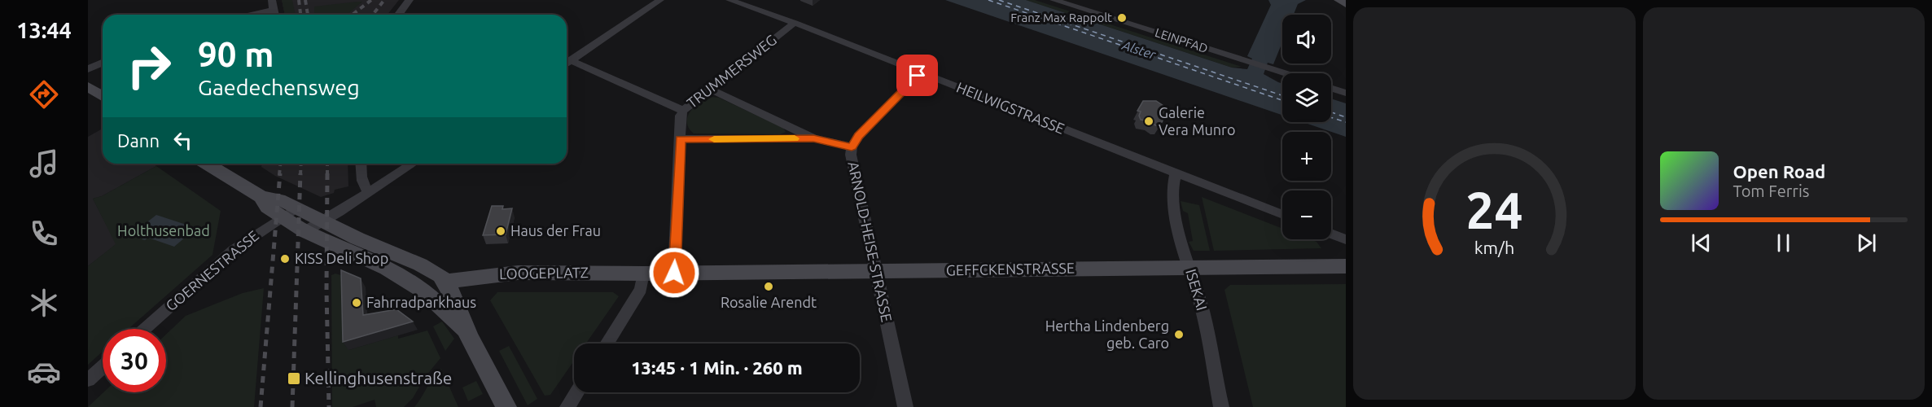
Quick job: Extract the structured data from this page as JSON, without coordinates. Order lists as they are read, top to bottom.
{
  "streets": {
    "street": [
      "LEINPFAD",
      "TRUMMERSWEG",
      "HEILWIGSTRASSE",
      "ARNOLD-HEISE-STRASSE",
      "GEFFCKENSTRASSE",
      "GOERNESTRASSE",
      "LOOGEPLATZ",
      "ISEKAI"
    ]
  },
  "crossings": [
    ["TRUMMERSWEG", "HEILWIGSTRASSE"],
    ["TRUMMERSWEG", "GEFFCKENSTRASSE"],
    ["TRUMMERSWEG", "LOOGEPLATZ"],
    ["HEILWIGSTRASSE", "ARNOLD-HEISE-STRASSE"],
    ["HEILWIGSTRASSE", "ISEKAI"],
    ["ARNOLD-HEISE-STRASSE", "GEFFCKENSTRASSE"],
    ["GEFFCKENSTRASSE", "LOOGEPLATZ"],
    ["GEFFCKENSTRASSE", "ISEKAI"]
  ],
  "water": ["Alster"],
  "parks": ["Holthusenbad"],
  "places": {
    "other": [
      "Franz Max Rappolt",
      "Galerie Vera Munro",
      "Haus der Frau",
      "KISS Deli Shop",
      "Rosalie Arendt",
      "Fahrradparkhaus",
      "Hertha Lindenberg geb. Caro"
    ],
    "transit": ["Kellinghusenstraße"]
  },
  "page": {
    "tabs": "13:44",
    "map_buttons": ["+", "−"],
    "turn": ["90 m", "Gaedechensweg"],
    "then": "Dann",
    "song": ["Open Road", "Tom Ferris"],
    "limit": "30",
    "trip": "13:45 · 1 Min. · 260 m",
    "gauge": ["24", "km/h"]
  }
}
